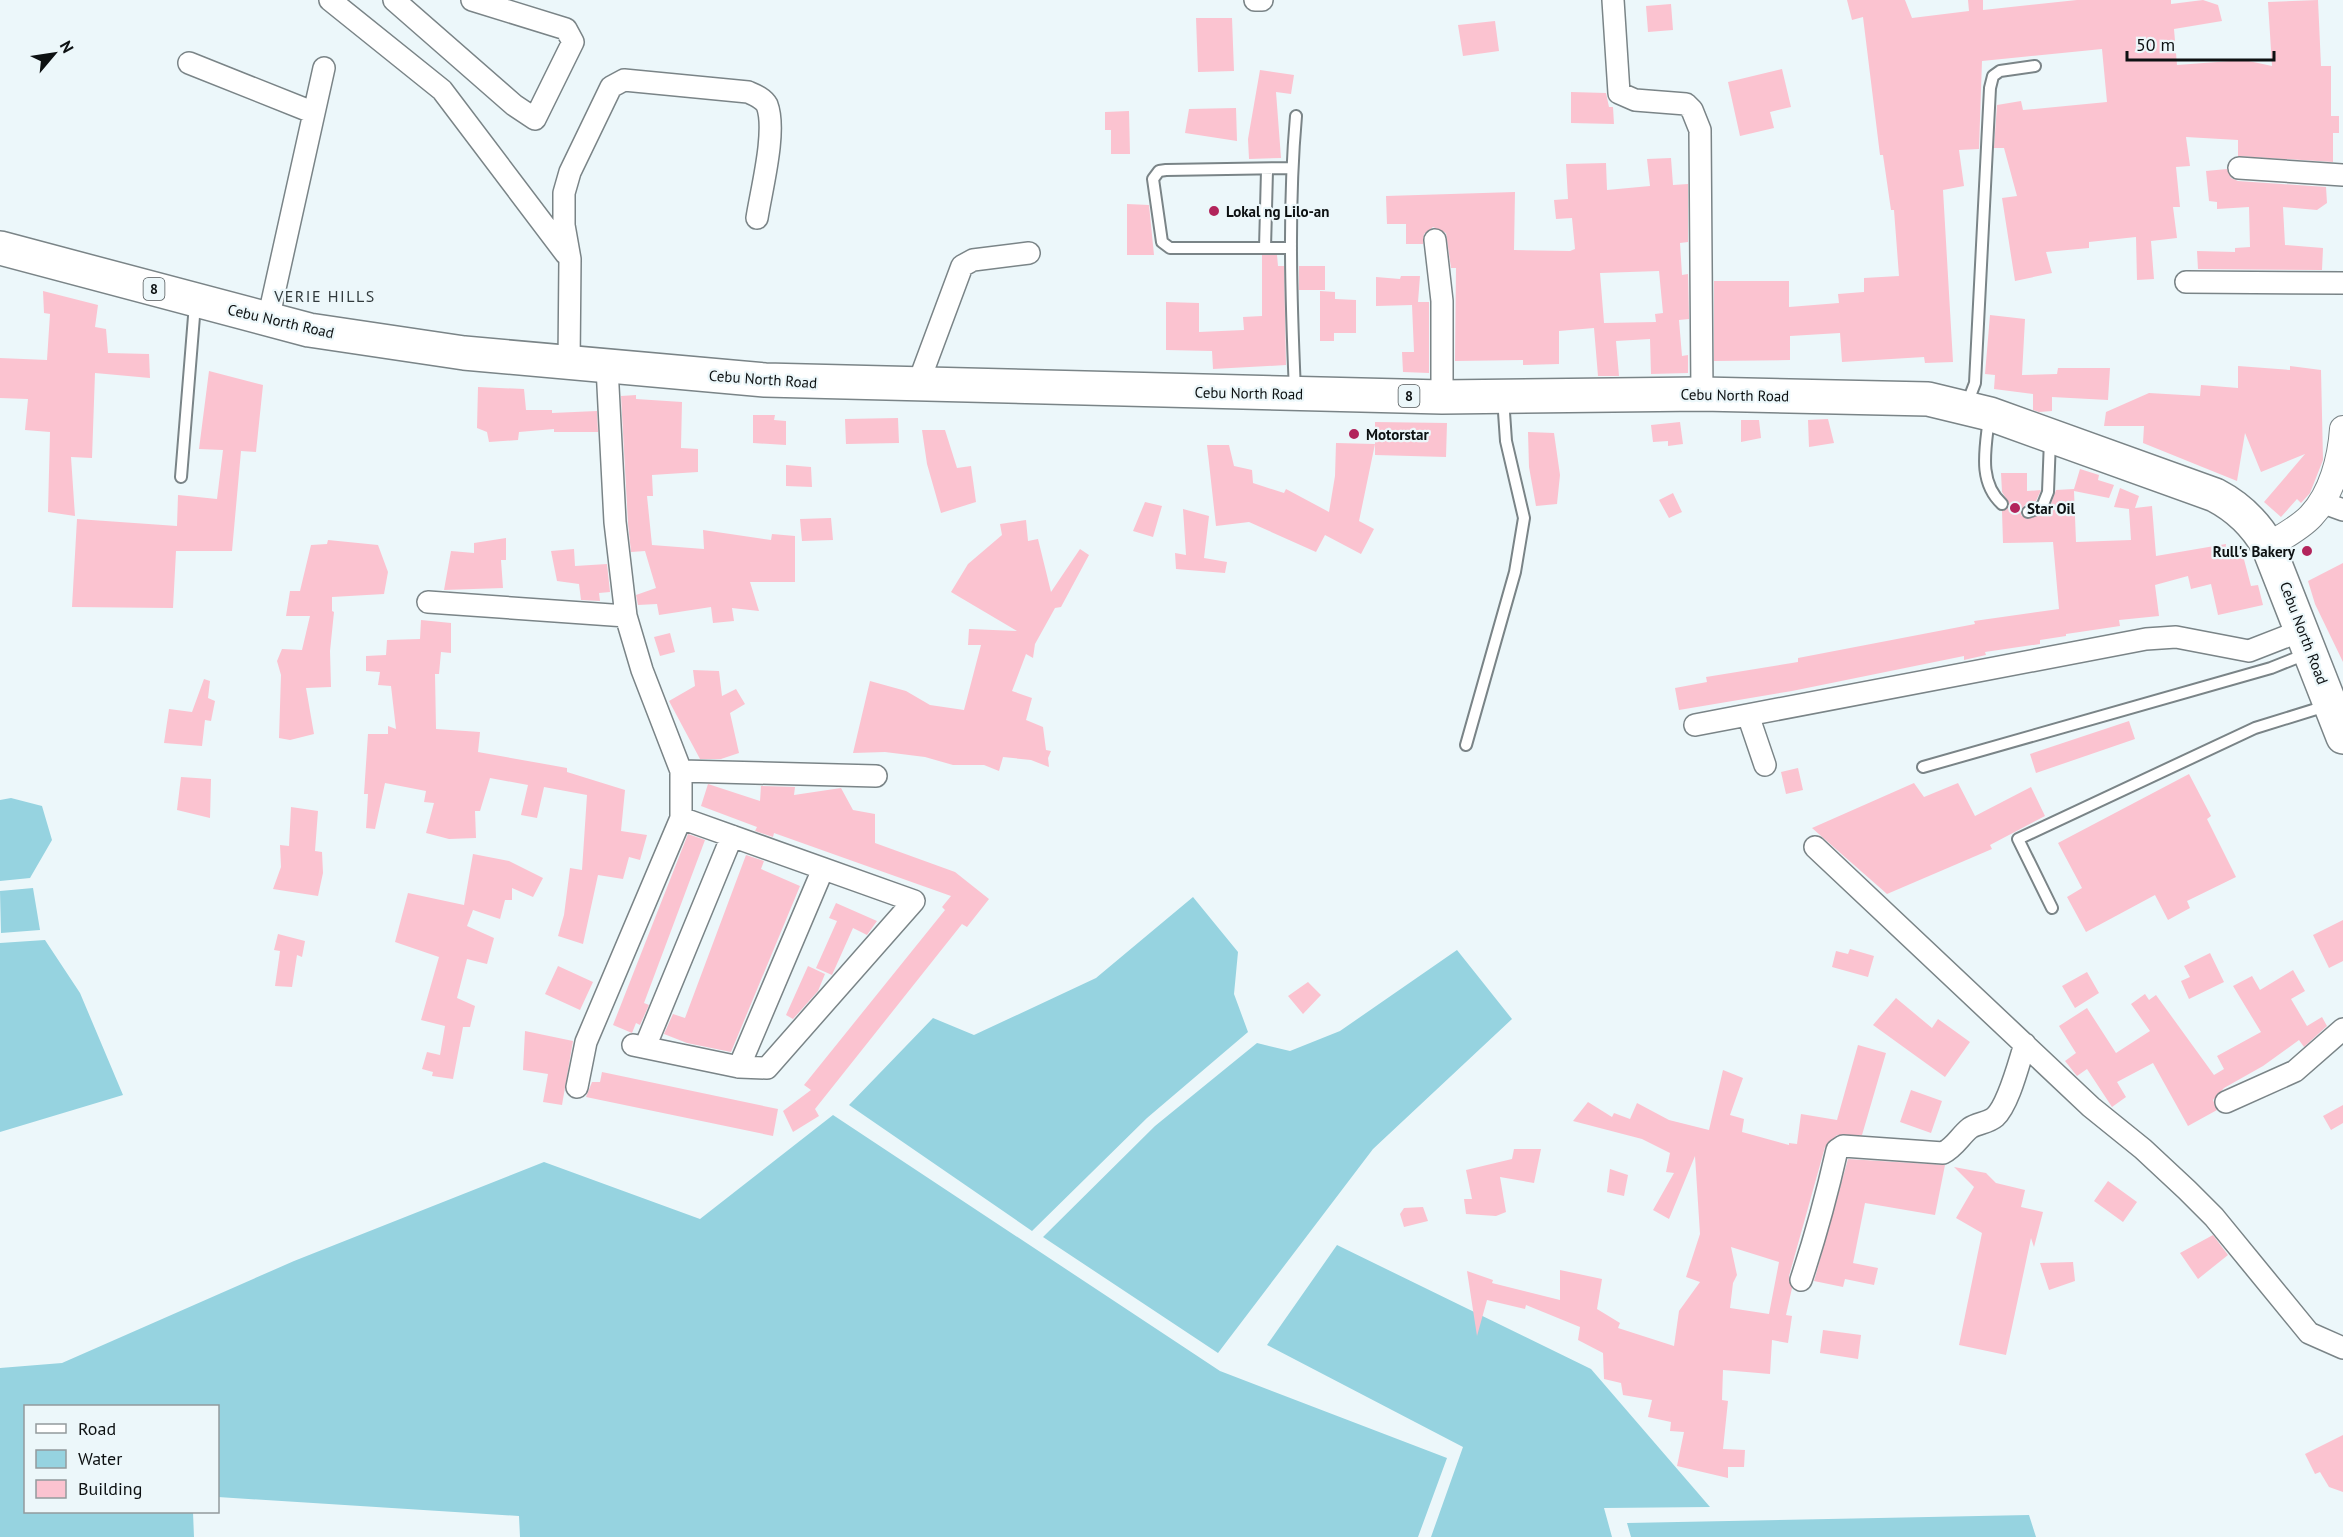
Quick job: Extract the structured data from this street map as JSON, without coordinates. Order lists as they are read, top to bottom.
{
  "streets": {
    "main road": ["8", "Cebu North Road"]
  },
  "districts": ["VERIE HILLS"],
  "places": [
    "Lokal ng Lilo-an",
    "Motorstar",
    "Star Oil",
    "Rull's Bakery"
  ],
  "legend": ["Road", "Water", "Building"],
  "scale_bar": "50 m",
  "north": "top right"
}
